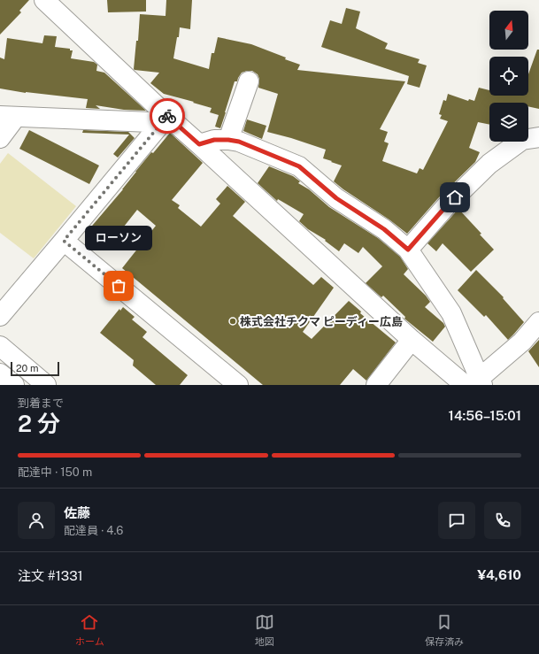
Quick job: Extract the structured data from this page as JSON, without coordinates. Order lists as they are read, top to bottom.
{
  "places": ["ローソン", "株式会社チクマ ピーディー広島"],
  "scale_bar": "20 m",
  "north": "top",
  "page": {
    "bubble": "ローソン",
    "scale": "20 m",
    "heading": ["2 分", "到着まで", "14:56–15:01"],
    "panel": [
      "佐藤",
      "配達員 · 4.6",
      "注文 #1331",
      "¥4,610"
    ],
    "bar": "配達中 · 150 m",
    "tabs": ["ホーム", "地図", "保存済み"]
  }
}
